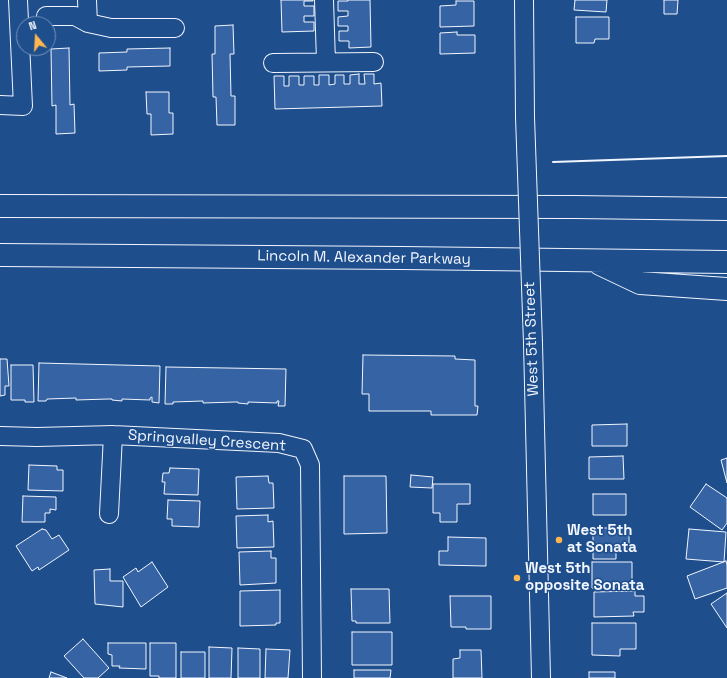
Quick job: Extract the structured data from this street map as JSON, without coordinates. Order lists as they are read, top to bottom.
{
  "streets": {
    "highway": ["Lincoln M. Alexander Parkway"],
    "street": ["West 5th Street", "Springvalley Crescent"]
  },
  "places": ["West 5th at Sonata", "West 5th opposite Sonata"],
  "north": "top"
}
